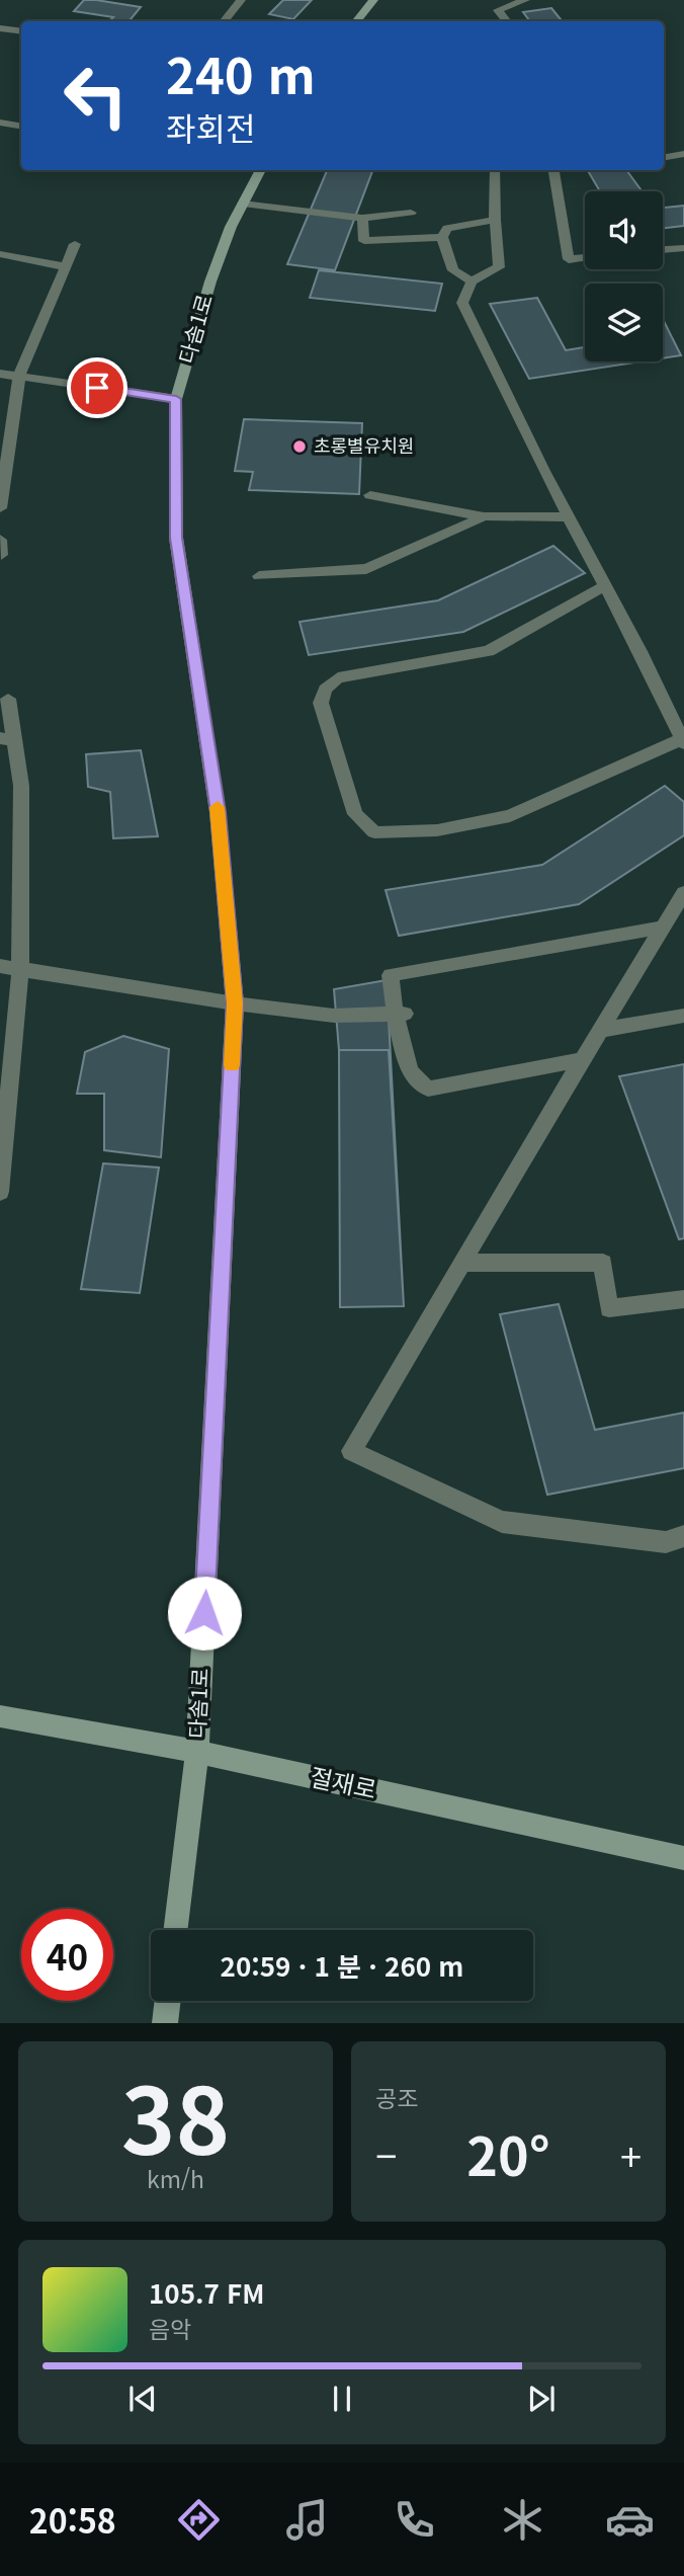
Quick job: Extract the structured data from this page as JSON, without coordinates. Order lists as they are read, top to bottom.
{
  "streets": {
    "street": ["다솜1로", "절재로"]
  },
  "crossings": [
    ["다솜1로", "절재로"]
  ],
  "places": ["초롱별유치원"],
  "page": {
    "turn": ["240 m", "좌회전"],
    "limit": "40",
    "trip": "20:59 · 1 분 · 260 m",
    "tile": [
      ["38", "km/h"],
      "공조"
    ],
    "heat": ["−", "20°", "+"],
    "song": ["105.7 FM", "음악"],
    "tabs": "20:58"
  }
}
